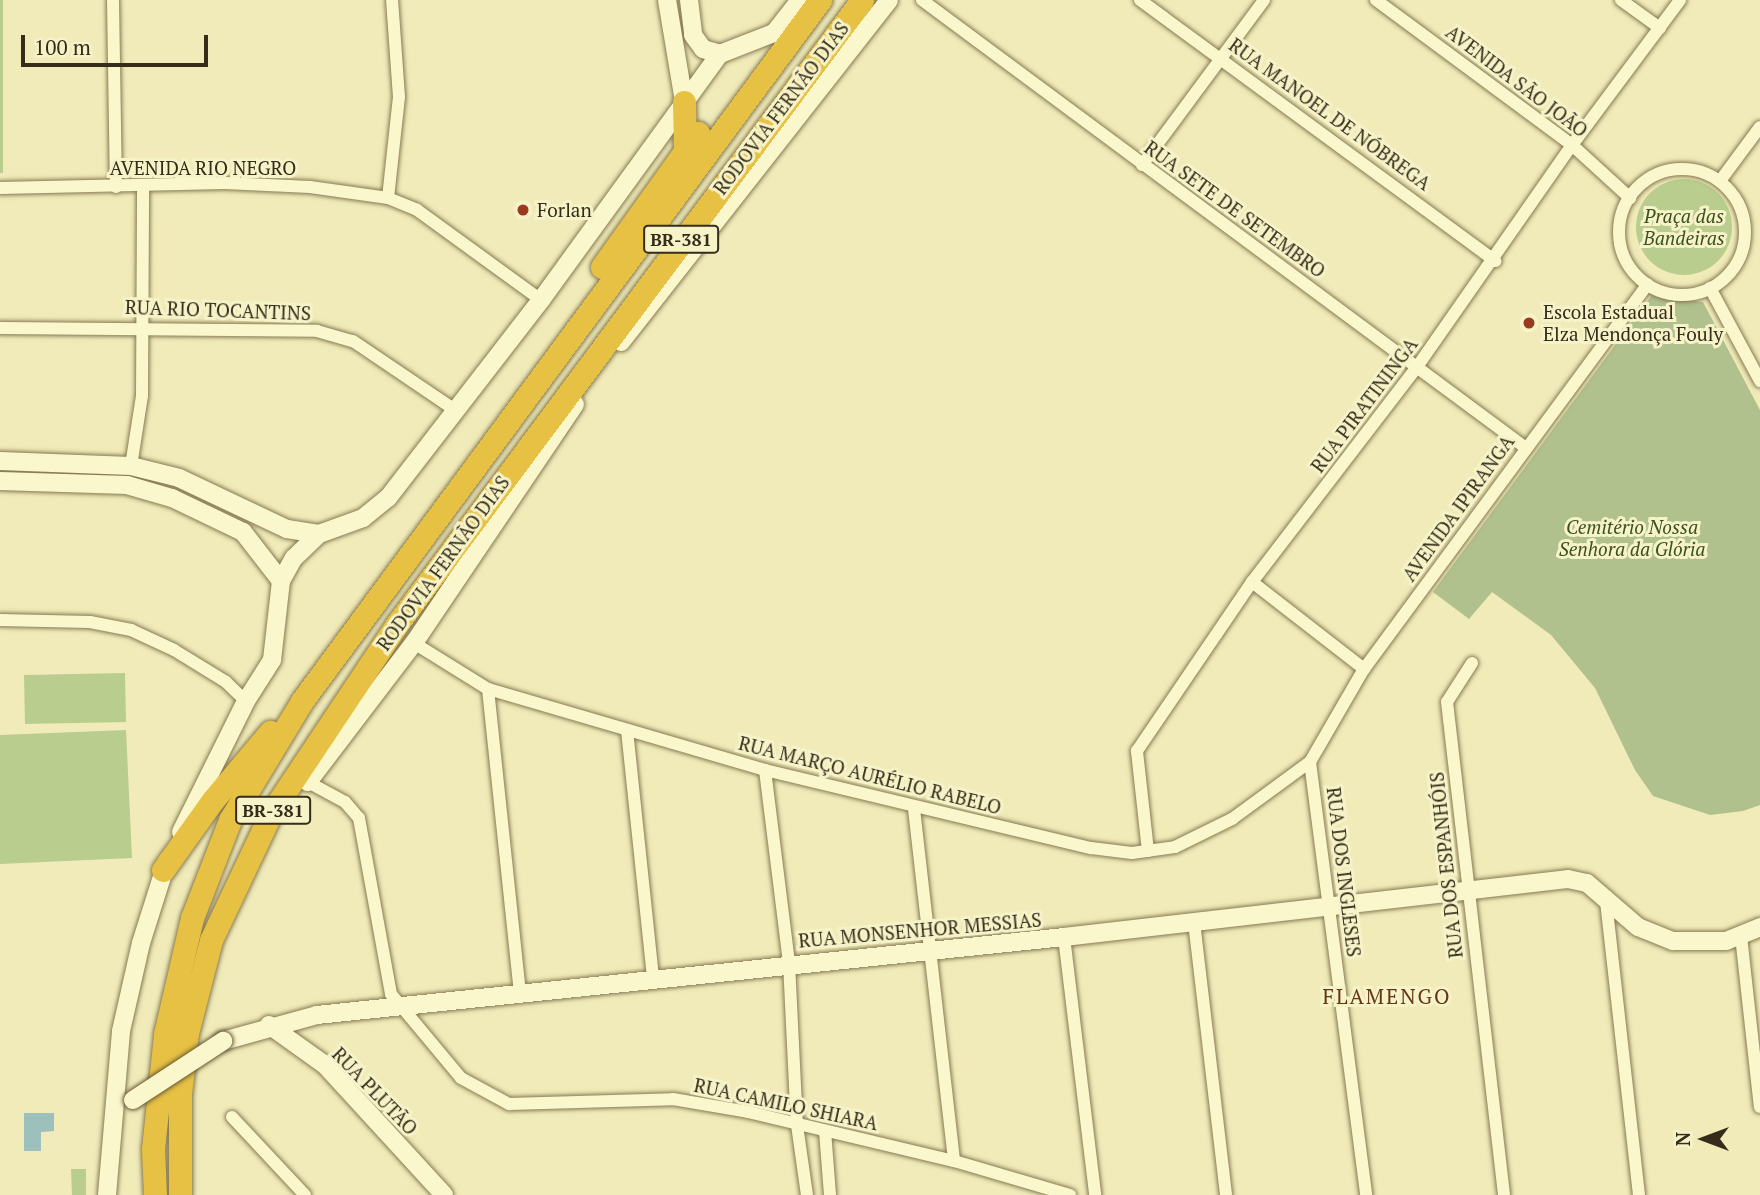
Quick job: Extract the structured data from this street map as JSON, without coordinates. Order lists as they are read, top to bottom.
{
  "streets": {
    "highway": ["RODOVIA FERNÃO DIAS", "BR-381"],
    "street": [
      "AVENIDA SÃO JOÃO",
      "RUA MANOEL DE NÓBREGA",
      "AVENIDA RIO NEGRO",
      "RUA SETE DE SETEMBRO",
      "RUA RIO TOCANTINS",
      "RUA PIRATININGA",
      "AVENIDA IPIRANGA",
      "RUA MARÇO AURÉLIO RABELO",
      "RUA DOS ESPANHÓIS",
      "RUA DOS INGLESES",
      "RUA MONSENHOR MESSIAS",
      "RUA PLUTÃO",
      "RUA CAMILO SHIARA"
    ]
  },
  "crossings": [
    ["AVENIDA SÃO JOÃO", "RUA PIRATININGA"],
    ["AVENIDA SÃO JOÃO", "AVENIDA IPIRANGA"],
    ["RODOVIA FERNÃO DIAS", "BR-381"],
    ["RODOVIA FERNÃO DIAS", "RUA MARÇO AURÉLIO RABELO"],
    ["RODOVIA FERNÃO DIAS", "RUA CAMILO SHIARA"],
    ["RUA MANOEL DE NÓBREGA", "RUA PIRATININGA"],
    ["RUA SETE DE SETEMBRO", "RUA PIRATININGA"],
    ["RUA SETE DE SETEMBRO", "AVENIDA IPIRANGA"],
    ["RUA PIRATININGA", "RUA MARÇO AURÉLIO RABELO"],
    ["AVENIDA IPIRANGA", "RUA MARÇO AURÉLIO RABELO"],
    ["AVENIDA IPIRANGA", "RUA DOS INGLESES"],
    ["RUA MARÇO AURÉLIO RABELO", "RUA DOS INGLESES"],
    ["RUA DOS ESPANHÓIS", "RUA MONSENHOR MESSIAS"],
    ["RUA DOS INGLESES", "RUA MONSENHOR MESSIAS"],
    ["RUA MONSENHOR MESSIAS", "RUA PLUTÃO"],
    ["RUA MONSENHOR MESSIAS", "RUA CAMILO SHIARA"]
  ],
  "districts": ["FLAMENGO"],
  "parks": ["Praça das Bandeiras", "Cemitério Nossa Senhora da Glória"],
  "places": ["Forlan", "Escola Estadual Elza Mendonça Fouly"],
  "scale_bar": "100 m",
  "north": "left"
}
